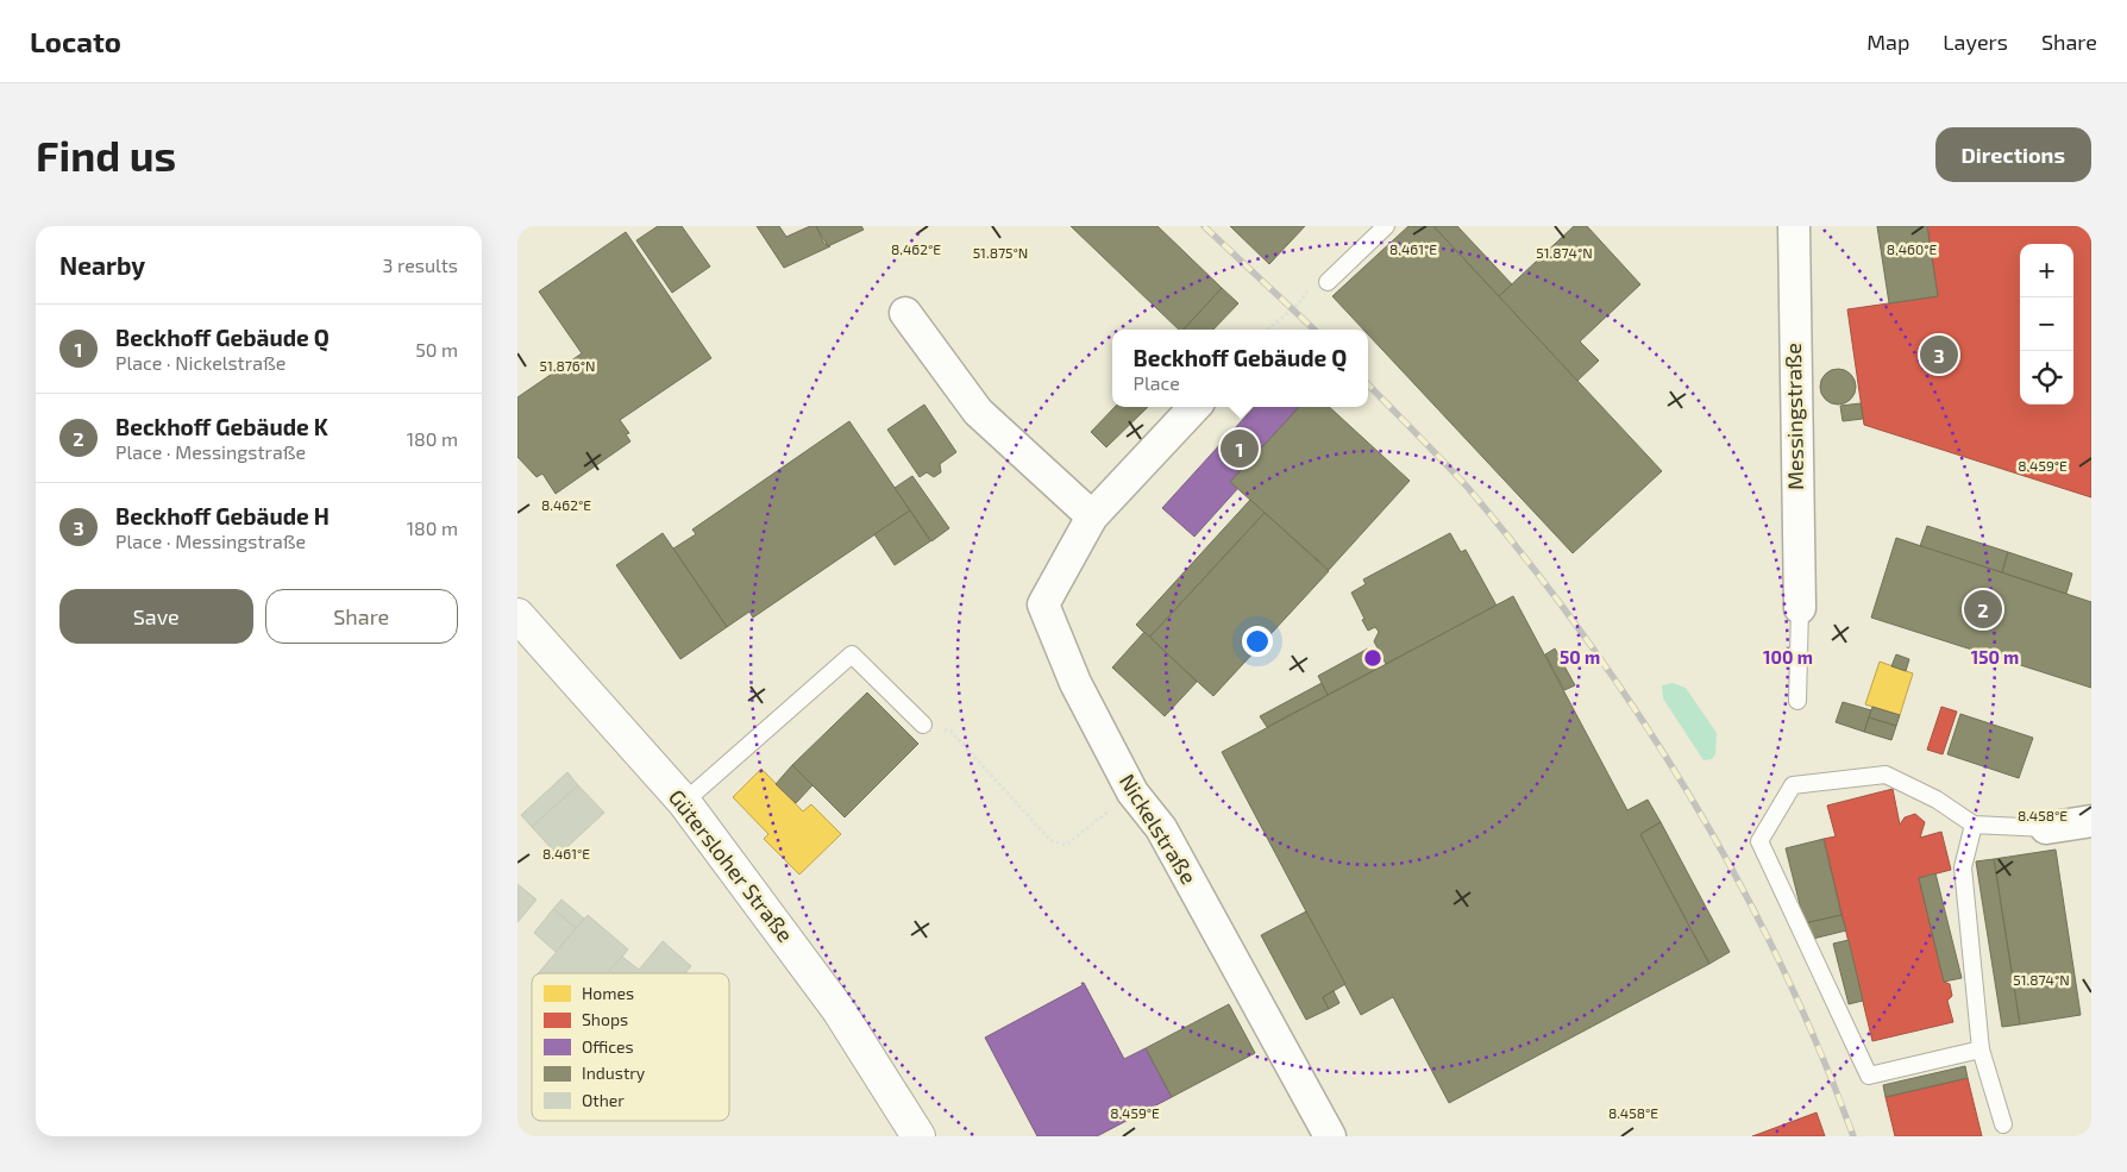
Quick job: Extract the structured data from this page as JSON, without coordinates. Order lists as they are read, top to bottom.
{
  "streets": {
    "main road": ["Gütersloher Straße"],
    "street": ["Messingstraße", "Nickelstraße"]
  },
  "legend": [
    "Homes",
    "Shops",
    "Offices",
    "Industry",
    "Other"
  ],
  "page": {
    "header": "Locato",
    "nav": ["Map", "Layers", "Share"],
    "buttons": [
      "Directions",
      ["Save", "Share"]
    ],
    "title": "Find us",
    "heading": ["Nearby", "3 results"],
    "map_buttons": ["+", "−"],
    "list": [
      {
        "mark": "1",
        "name": "Beckhoff Gebäude Q",
        "note": "Place · Nickelstraße",
        "value": "50 m"
      },
      {
        "mark": "2",
        "name": "Beckhoff Gebäude K",
        "note": "Place · Messingstraße",
        "value": "180 m"
      },
      {
        "mark": "3",
        "name": "Beckhoff Gebäude H",
        "note": "Place · Messingstraße",
        "value": "180 m"
      }
    ],
    "popup": ["Beckhoff Gebäude Q", "Place"],
    "pins": ["3", "1", "2"]
  },
  "coordinates": [
    "8.461°E",
    "8.460°E",
    "8.462°E",
    "51.875°N",
    "51.874°N",
    "51.876°N",
    "8.459°E",
    "8.458°E"
  ],
  "rings": ["50 m", "100 m", "150 m"]
}
